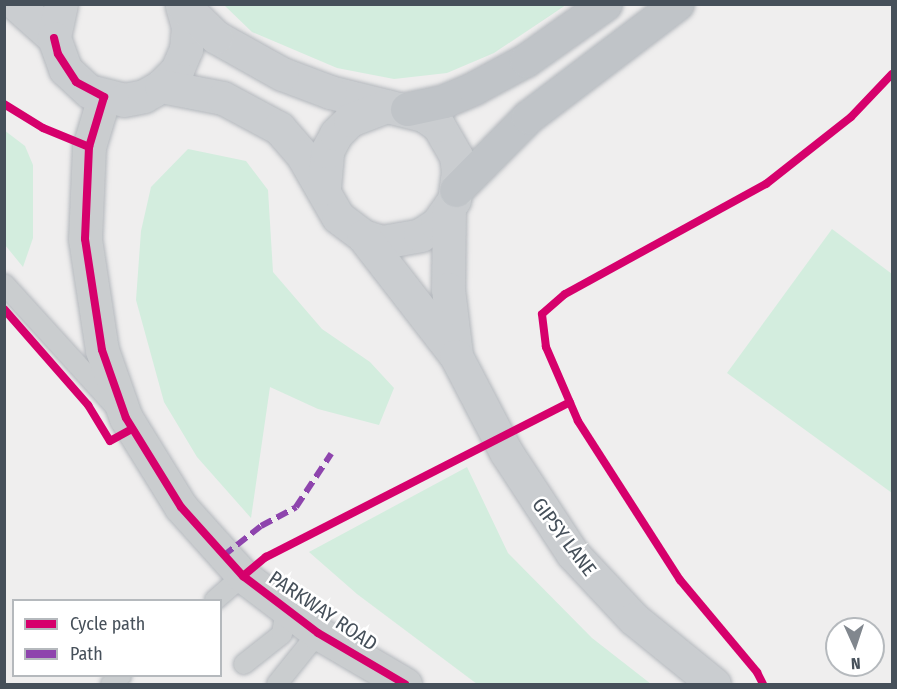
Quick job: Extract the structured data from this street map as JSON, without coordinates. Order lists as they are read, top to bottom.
{
  "streets": {
    "main road": ["GIPSY LANE"],
    "street": ["PARKWAY ROAD"]
  },
  "legend": ["Cycle path", "Path"],
  "north": "bottom"
}
